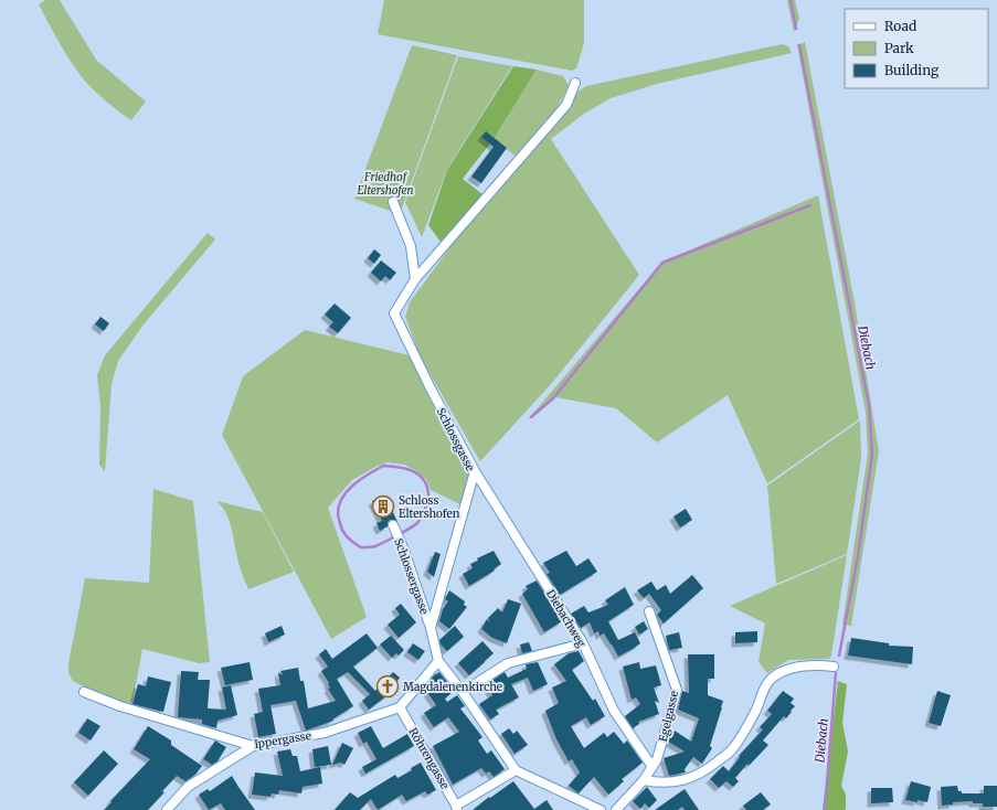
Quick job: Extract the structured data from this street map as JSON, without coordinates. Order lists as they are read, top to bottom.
{
  "streets": {
    "street": [
      "Schlossgasse",
      "Schlossergasse",
      "Diebachweg",
      "Egelgasse",
      "Ippergasse",
      "Röhrengasse"
    ]
  },
  "crossings": [
    ["Schlossgasse", "Schlossergasse"],
    ["Schlossgasse", "Diebachweg"],
    ["Diebachweg", "Egelgasse"],
    ["Ippergasse", "Röhrengasse"]
  ],
  "water": ["Diebach"],
  "parks": ["Friedhof Eltershofen"],
  "places": {
    "building": ["Schloss Eltershofen"],
    "church": ["Magdalenenkirche"]
  },
  "legend": ["Road", "Park", "Building"]
}
